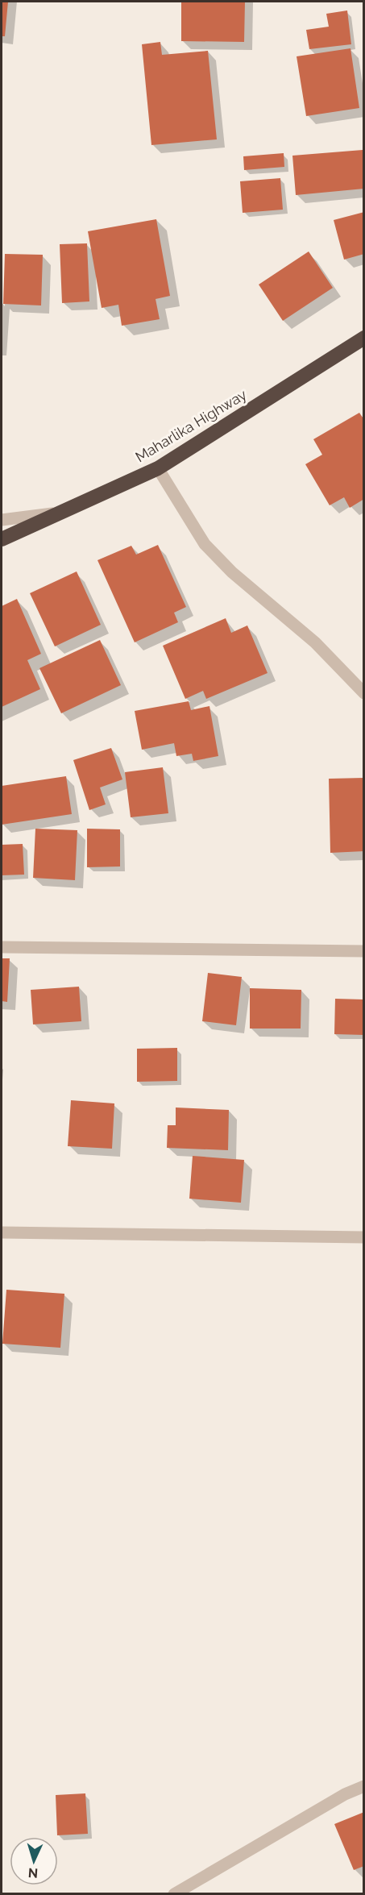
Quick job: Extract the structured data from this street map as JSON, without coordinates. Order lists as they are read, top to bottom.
{
  "streets": {
    "highway": ["Maharlika Highway"]
  },
  "north": "bottom"
}
